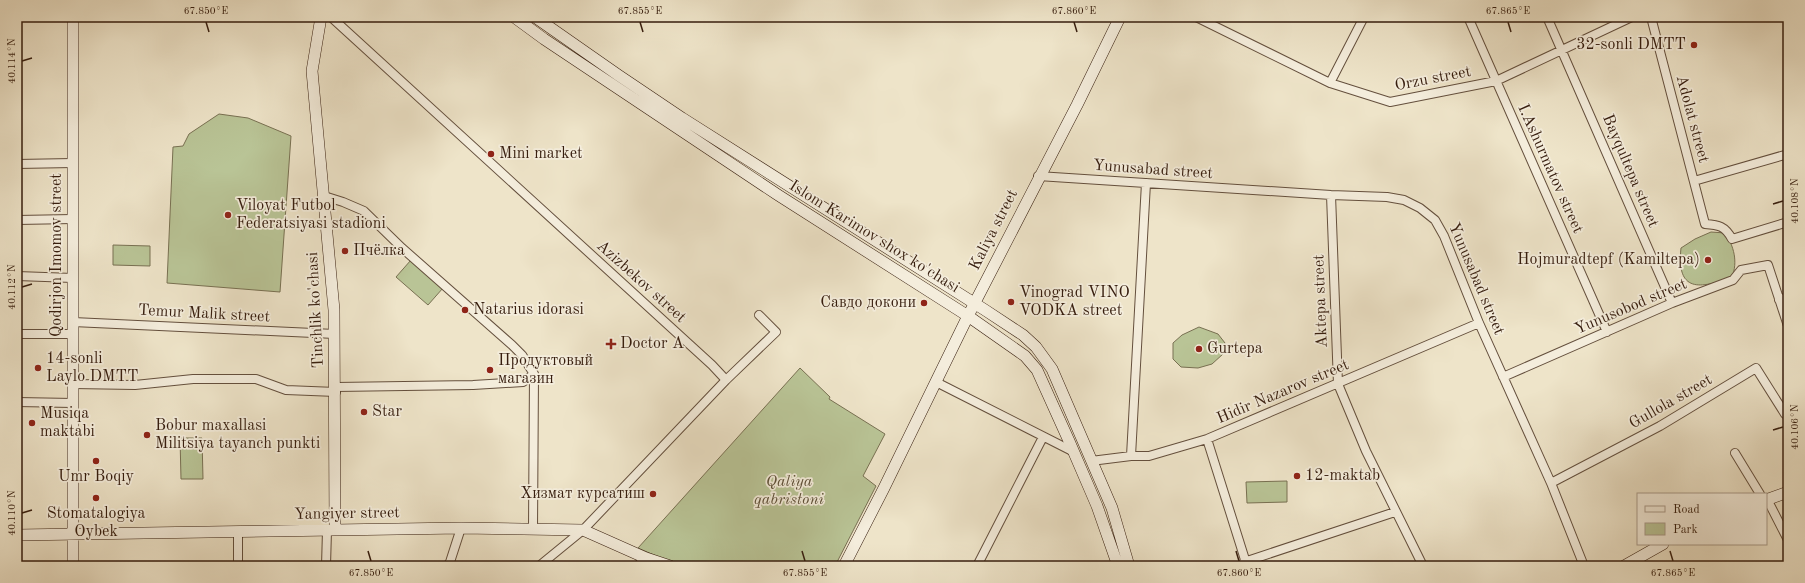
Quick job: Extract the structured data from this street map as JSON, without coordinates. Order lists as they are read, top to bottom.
{
  "streets": {
    "main road": [
      "Kaliya street",
      "Islom Karimov shox ko'chasi",
      "Qodirjon Imomov street",
      "Tinchlik ko'chasi",
      "Yangiyer street"
    ],
    "street": [
      "Orzu street",
      "Adolat street",
      "I.Ashurmatov street",
      "Yunusabad street",
      "Bayqultepa street",
      "Azizbekov street",
      "Aktepa street",
      "Yunusobod street",
      "Temur Malik street",
      "Hidir Nazarov street",
      "Gullola street"
    ]
  },
  "crossings": [
    ["Orzu street", "I.Ashurmatov street"],
    ["Orzu street", "Bayqultepa street"],
    ["I.Ashurmatov street", "Yunusobod street"],
    ["Yunusabad street", "Kaliya street"],
    ["Yunusabad street", "Aktepa street"],
    ["Yunusabad street", "Yunusobod street"],
    ["Yunusabad street", "Hidir Nazarov street"],
    ["Yunusabad street", "Gullola street"],
    ["Bayqultepa street", "Yunusobod street"],
    ["Kaliya street", "Islom Karimov shox ko'chasi"],
    ["Islom Karimov shox ko'chasi", "Hidir Nazarov street"],
    ["Qodirjon Imomov street", "Temur Malik street"],
    ["Qodirjon Imomov street", "Yangiyer street"],
    ["Aktepa street", "Hidir Nazarov street"],
    ["Tinchlik ko'chasi", "Temur Malik street"],
    ["Tinchlik ko'chasi", "Yangiyer street"]
  ],
  "parks": ["Qaliya qabristoni"],
  "places": {
    "other": [
      "32-sonli DMTT",
      "Mini market",
      "Viloyat Futbol Federatsiyasi stadioni",
      "Пчёлка",
      "Hojmuradtepf (Kamiltepa)",
      "Vinograd VINO VODKA street",
      "Савдо докони",
      "Natarius idorasi",
      "Gurtepa",
      "14-sonli Laylo DMTT",
      "Продуктовый магазин",
      "Star",
      "Musiqa maktabi",
      "Bobur maxallasi Militsiya tayanch punkti",
      "Umr Boqiy",
      "12-maktab",
      "Хизмат курсатиш",
      "Stomatalogiya Oybek"
    ],
    "health": ["Doctor A"]
  },
  "legend": ["Road", "Park"],
  "coordinates": [
    "67.850°E",
    "67.855°E",
    "67.860°E",
    "67.865°E",
    "40.114°N",
    "40.108°N",
    "40.112°N",
    "40.106°N",
    "40.110°N"
  ]
}
